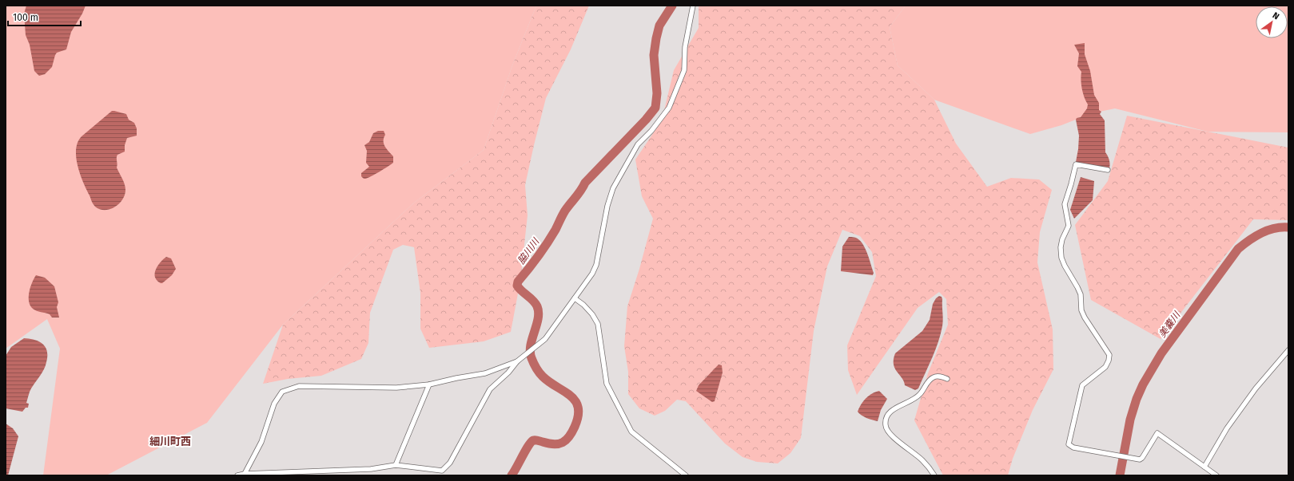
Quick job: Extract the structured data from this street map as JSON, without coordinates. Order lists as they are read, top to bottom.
{
  "districts": ["細川町西"],
  "water": ["脇川川", "美嚢川"],
  "scale_bar": "100 m",
  "north": "top right"
}
